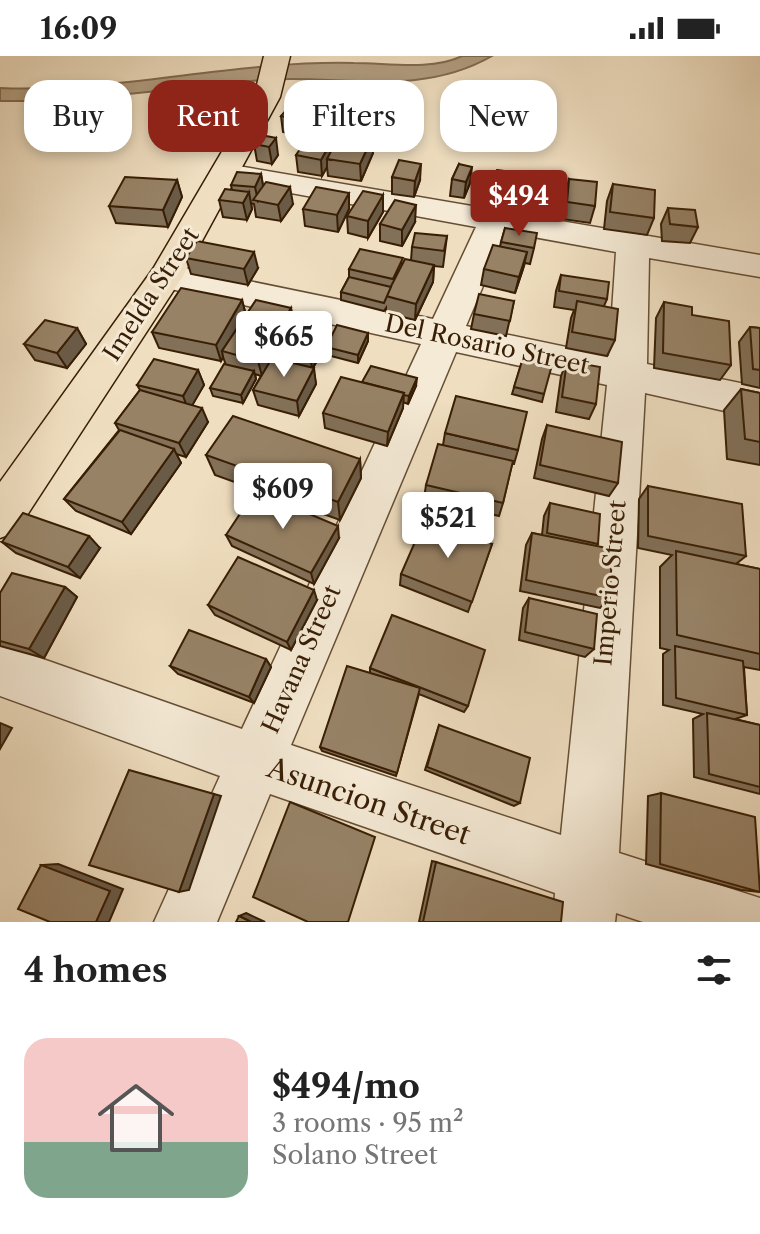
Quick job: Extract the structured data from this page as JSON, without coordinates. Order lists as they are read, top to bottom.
{
  "streets": {
    "main road": ["Imelda Street"],
    "street": [
      "Del Rosario Street",
      "Imperio Street",
      "Havana Street",
      "Asuncion Street"
    ]
  },
  "crossings": [
    ["Imelda Street", "Del Rosario Street"],
    ["Del Rosario Street", "Imperio Street"],
    ["Del Rosario Street", "Havana Street"],
    ["Imperio Street", "Asuncion Street"],
    ["Havana Street", "Asuncion Street"]
  ],
  "page": {
    "status": "16:09",
    "chip": [
      "Buy",
      "Rent",
      "Filters",
      "New"
    ],
    "price": [
      "$494",
      "$665",
      "$609",
      "$521"
    ],
    "heading": "4 homes",
    "list": [
      {
        "name": "$494/mo",
        "note": "3 rooms · 95 m² · Solano Street"
      }
    ]
  }
}
